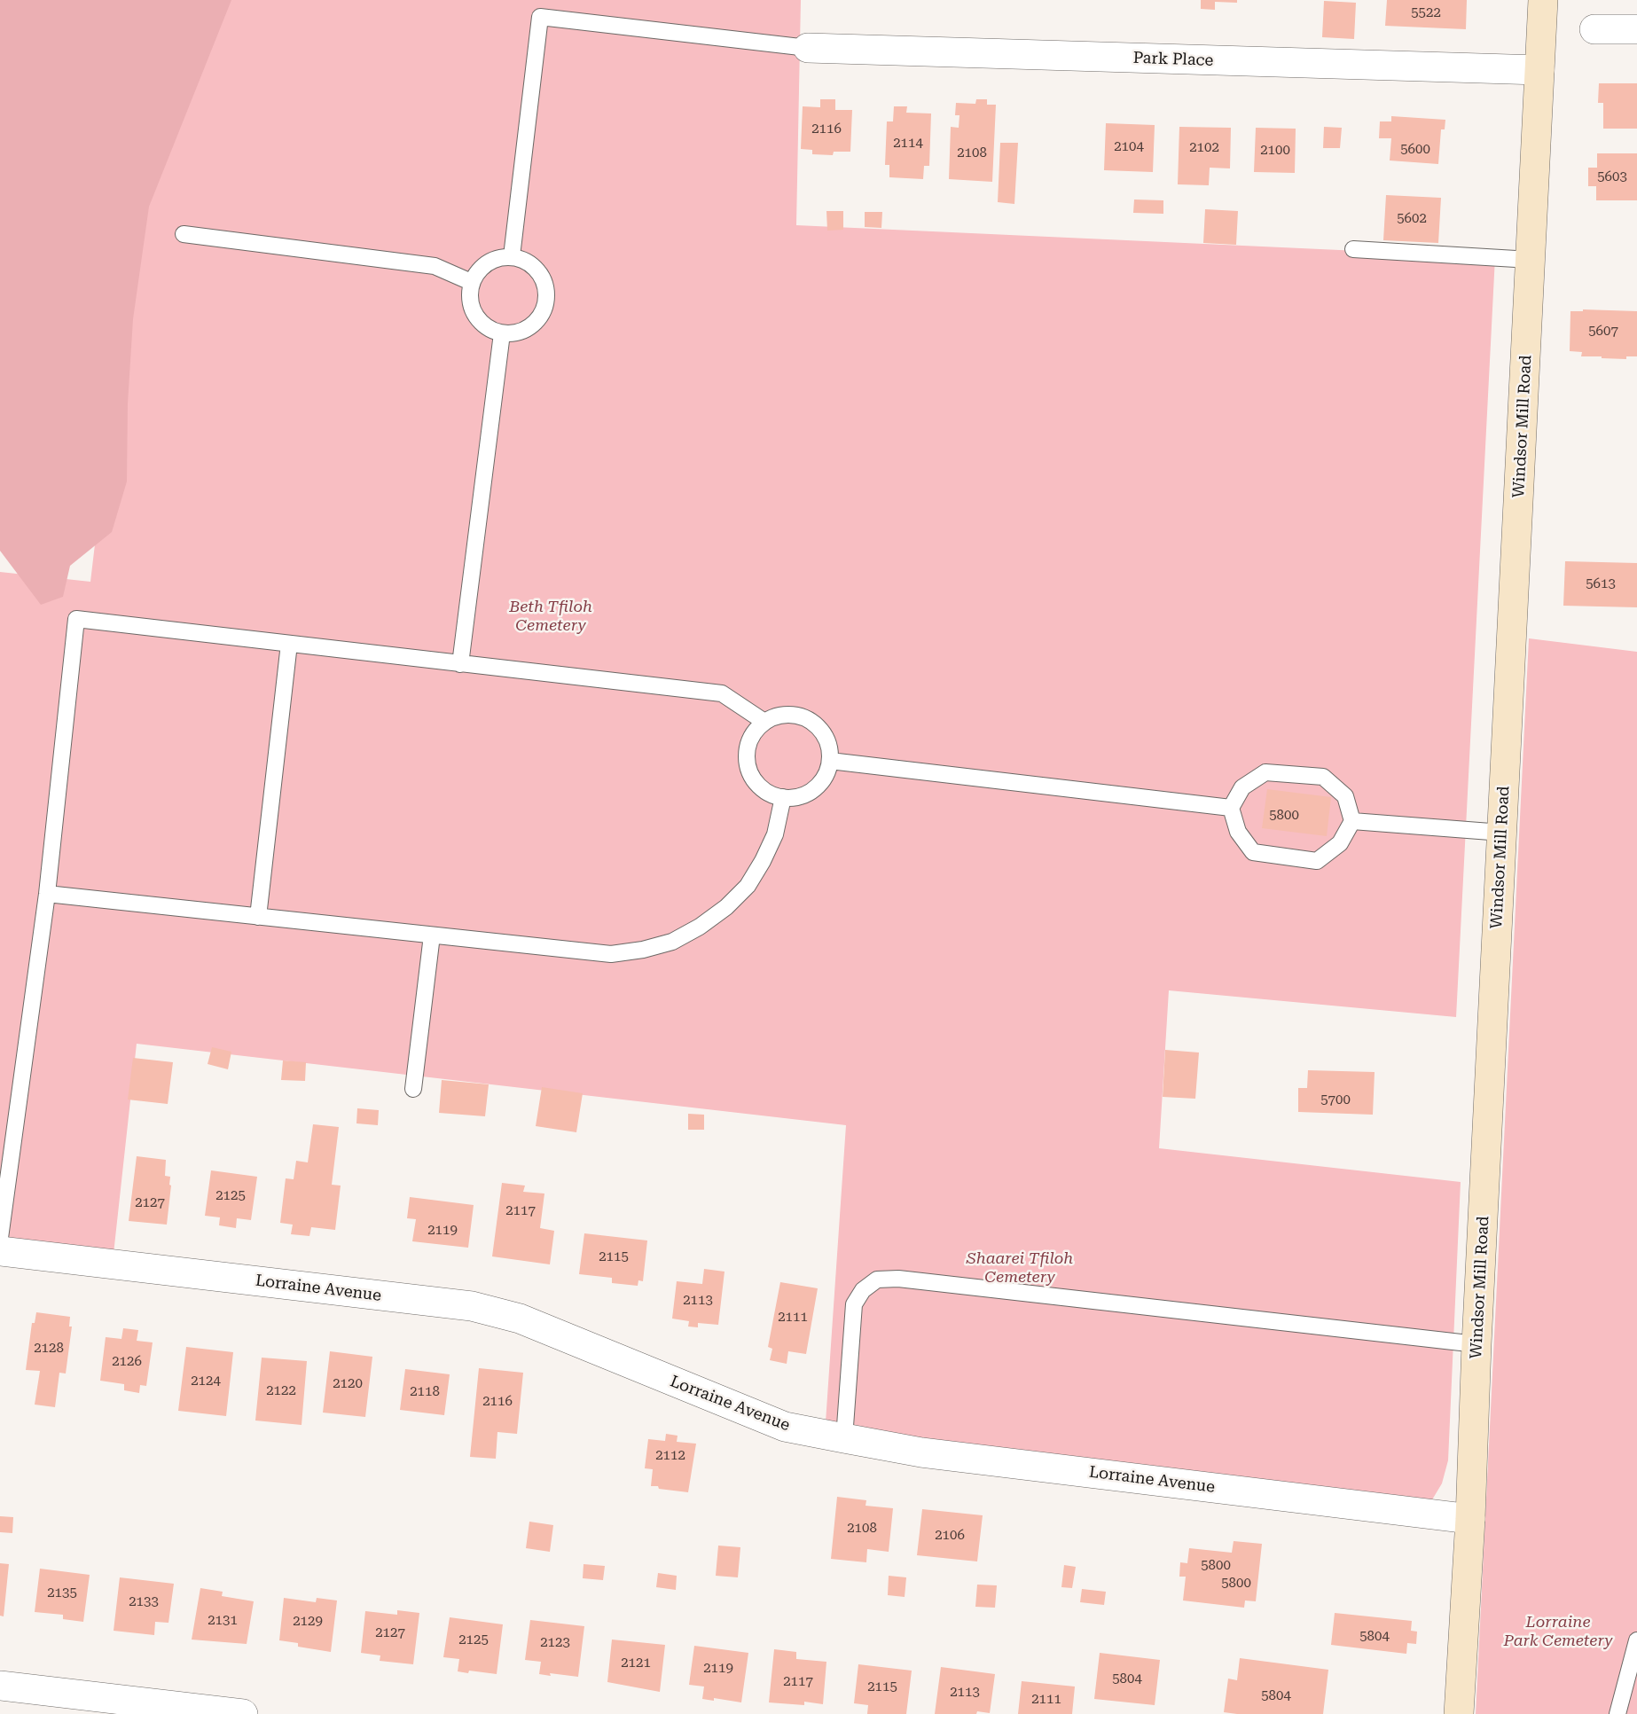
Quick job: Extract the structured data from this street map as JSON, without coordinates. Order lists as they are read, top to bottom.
{
  "streets": {
    "main road": ["Windsor Mill Road"],
    "street": ["Park Place", "Lorraine Avenue"]
  },
  "crossings": [
    ["Park Place", "Windsor Mill Road"],
    ["Windsor Mill Road", "Lorraine Avenue"]
  ],
  "parks": ["Beth Tfiloh Cemetery", "Shaarei Tfiloh Cemetery", "Lorraine Park Cemetery"],
  "house_numbers": [
    "5522",
    "2116",
    "2114",
    "2104",
    "2102",
    "5600",
    "2100",
    "2108",
    "5603",
    "5602",
    "5607",
    "5613",
    "5800",
    "5700",
    "2125",
    "2127",
    "2117",
    "2119",
    "2115",
    "2113",
    "2111",
    "2128",
    "2126",
    "2124",
    "2120",
    "2122",
    "2118",
    "2116",
    "2112",
    "2108",
    "2106",
    "5800",
    "5800",
    "2135",
    "2133",
    "2131",
    "2129",
    "2127",
    "5804",
    "2125",
    "2123",
    "2121",
    "2119",
    "5804",
    "2117",
    "2115",
    "2113",
    "5804",
    "2111"
  ]
}
